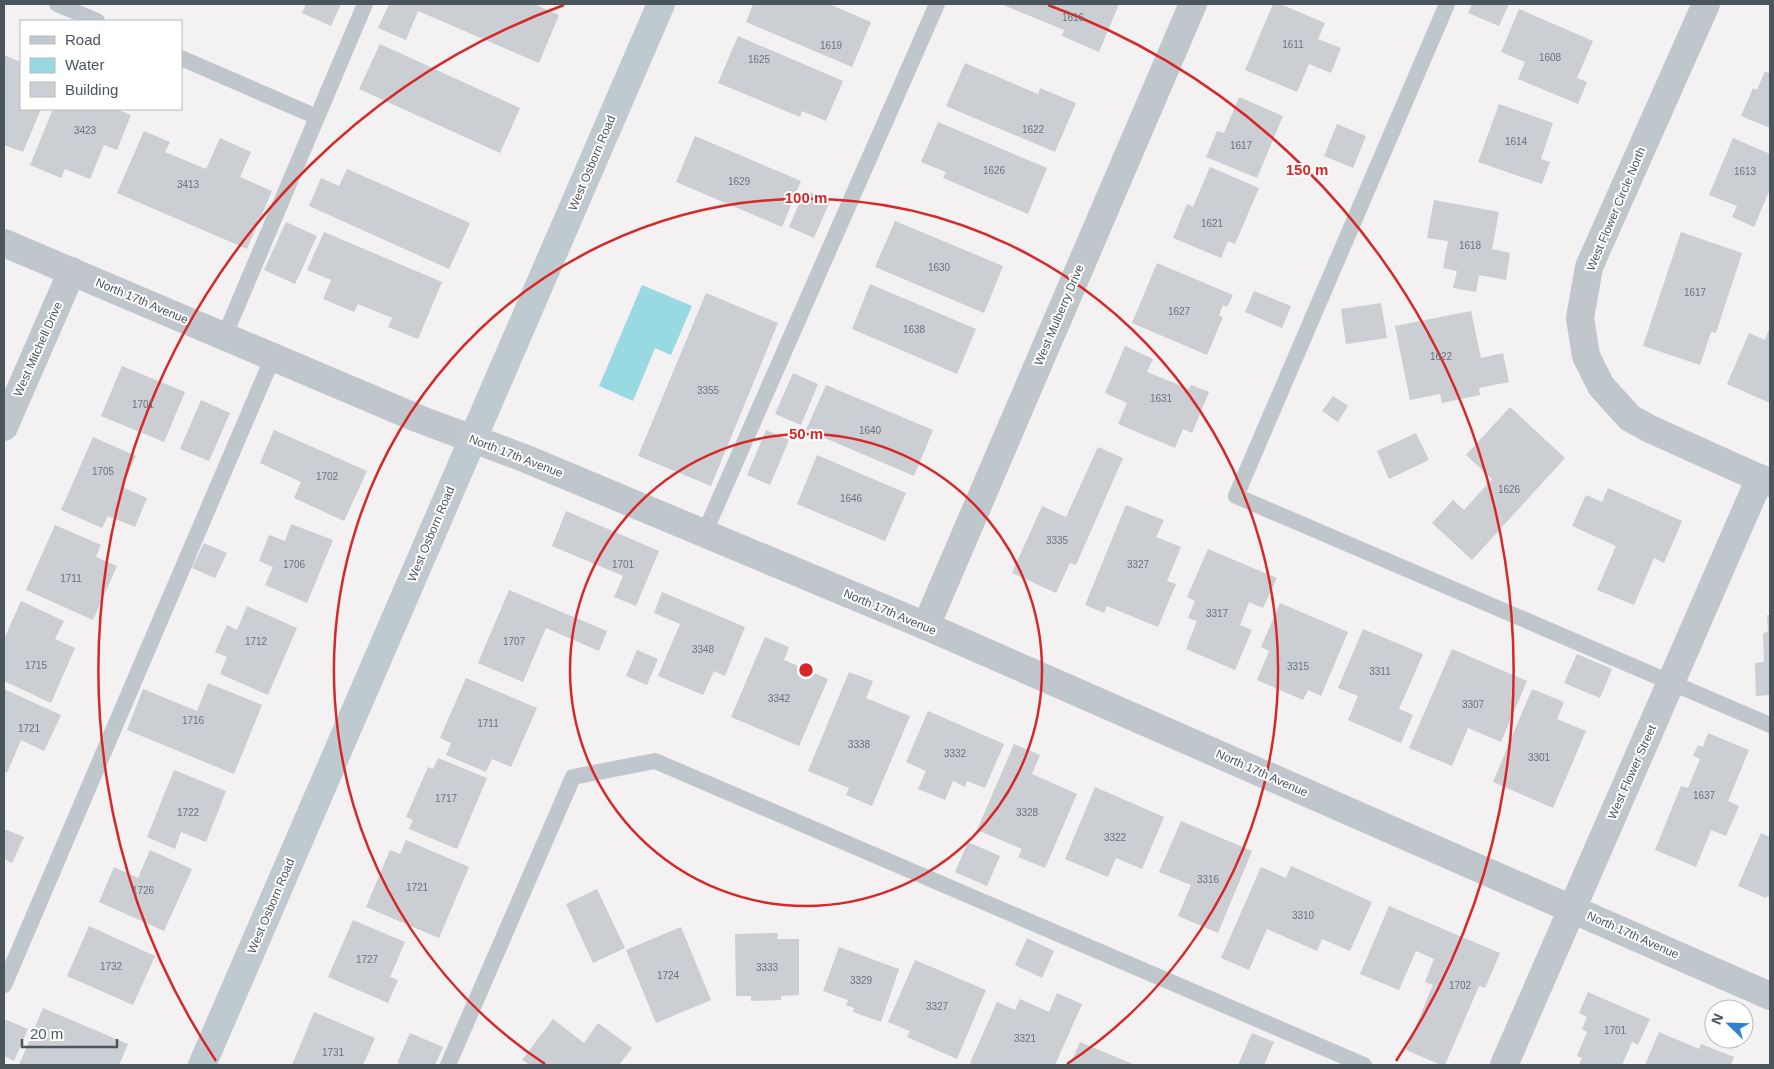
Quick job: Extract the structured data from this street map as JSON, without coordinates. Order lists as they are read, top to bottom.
{
  "streets": {
    "street": [
      "West Osborn Road",
      "West Flower Circle North",
      "North 17th Avenue",
      "West Mulberry Drive",
      "West Mitchell Drive",
      "West Flower Street"
    ]
  },
  "crossings": [
    ["West Osborn Road", "North 17th Avenue"],
    ["West Flower Circle North", "West Flower Street"],
    ["North 17th Avenue", "West Mulberry Drive"],
    ["North 17th Avenue", "West Mitchell Drive"],
    ["North 17th Avenue", "West Flower Street"]
  ],
  "house_numbers": [
    "1616",
    "1611",
    "1619",
    "1608",
    "1625",
    "1622",
    "3423",
    "1614",
    "1617",
    "1626",
    "1613",
    "1629",
    "3413",
    "1621",
    "1618",
    "1630",
    "1617",
    "1627",
    "1638",
    "1622",
    "3355",
    "1631",
    "1701",
    "1640",
    "1705",
    "1702",
    "1626",
    "1646",
    "3335",
    "1706",
    "1701",
    "3327",
    "1711",
    "3317",
    "1712",
    "1707",
    "3348",
    "1715",
    "3315",
    "3311",
    "3342",
    "3307",
    "1716",
    "1711",
    "1721",
    "3338",
    "3332",
    "3301",
    "1637",
    "1717",
    "1722",
    "3328",
    "3322",
    "3316",
    "1721",
    "1726",
    "3310",
    "1727",
    "1732",
    "3333",
    "1724",
    "3329",
    "1702",
    "3327",
    "1701",
    "3321",
    "1731"
  ],
  "legend": ["Road", "Water", "Building"],
  "scale_bar": "20 m",
  "north": "top left",
  "rings": ["150 m", "100 m", "50 m"]
}
